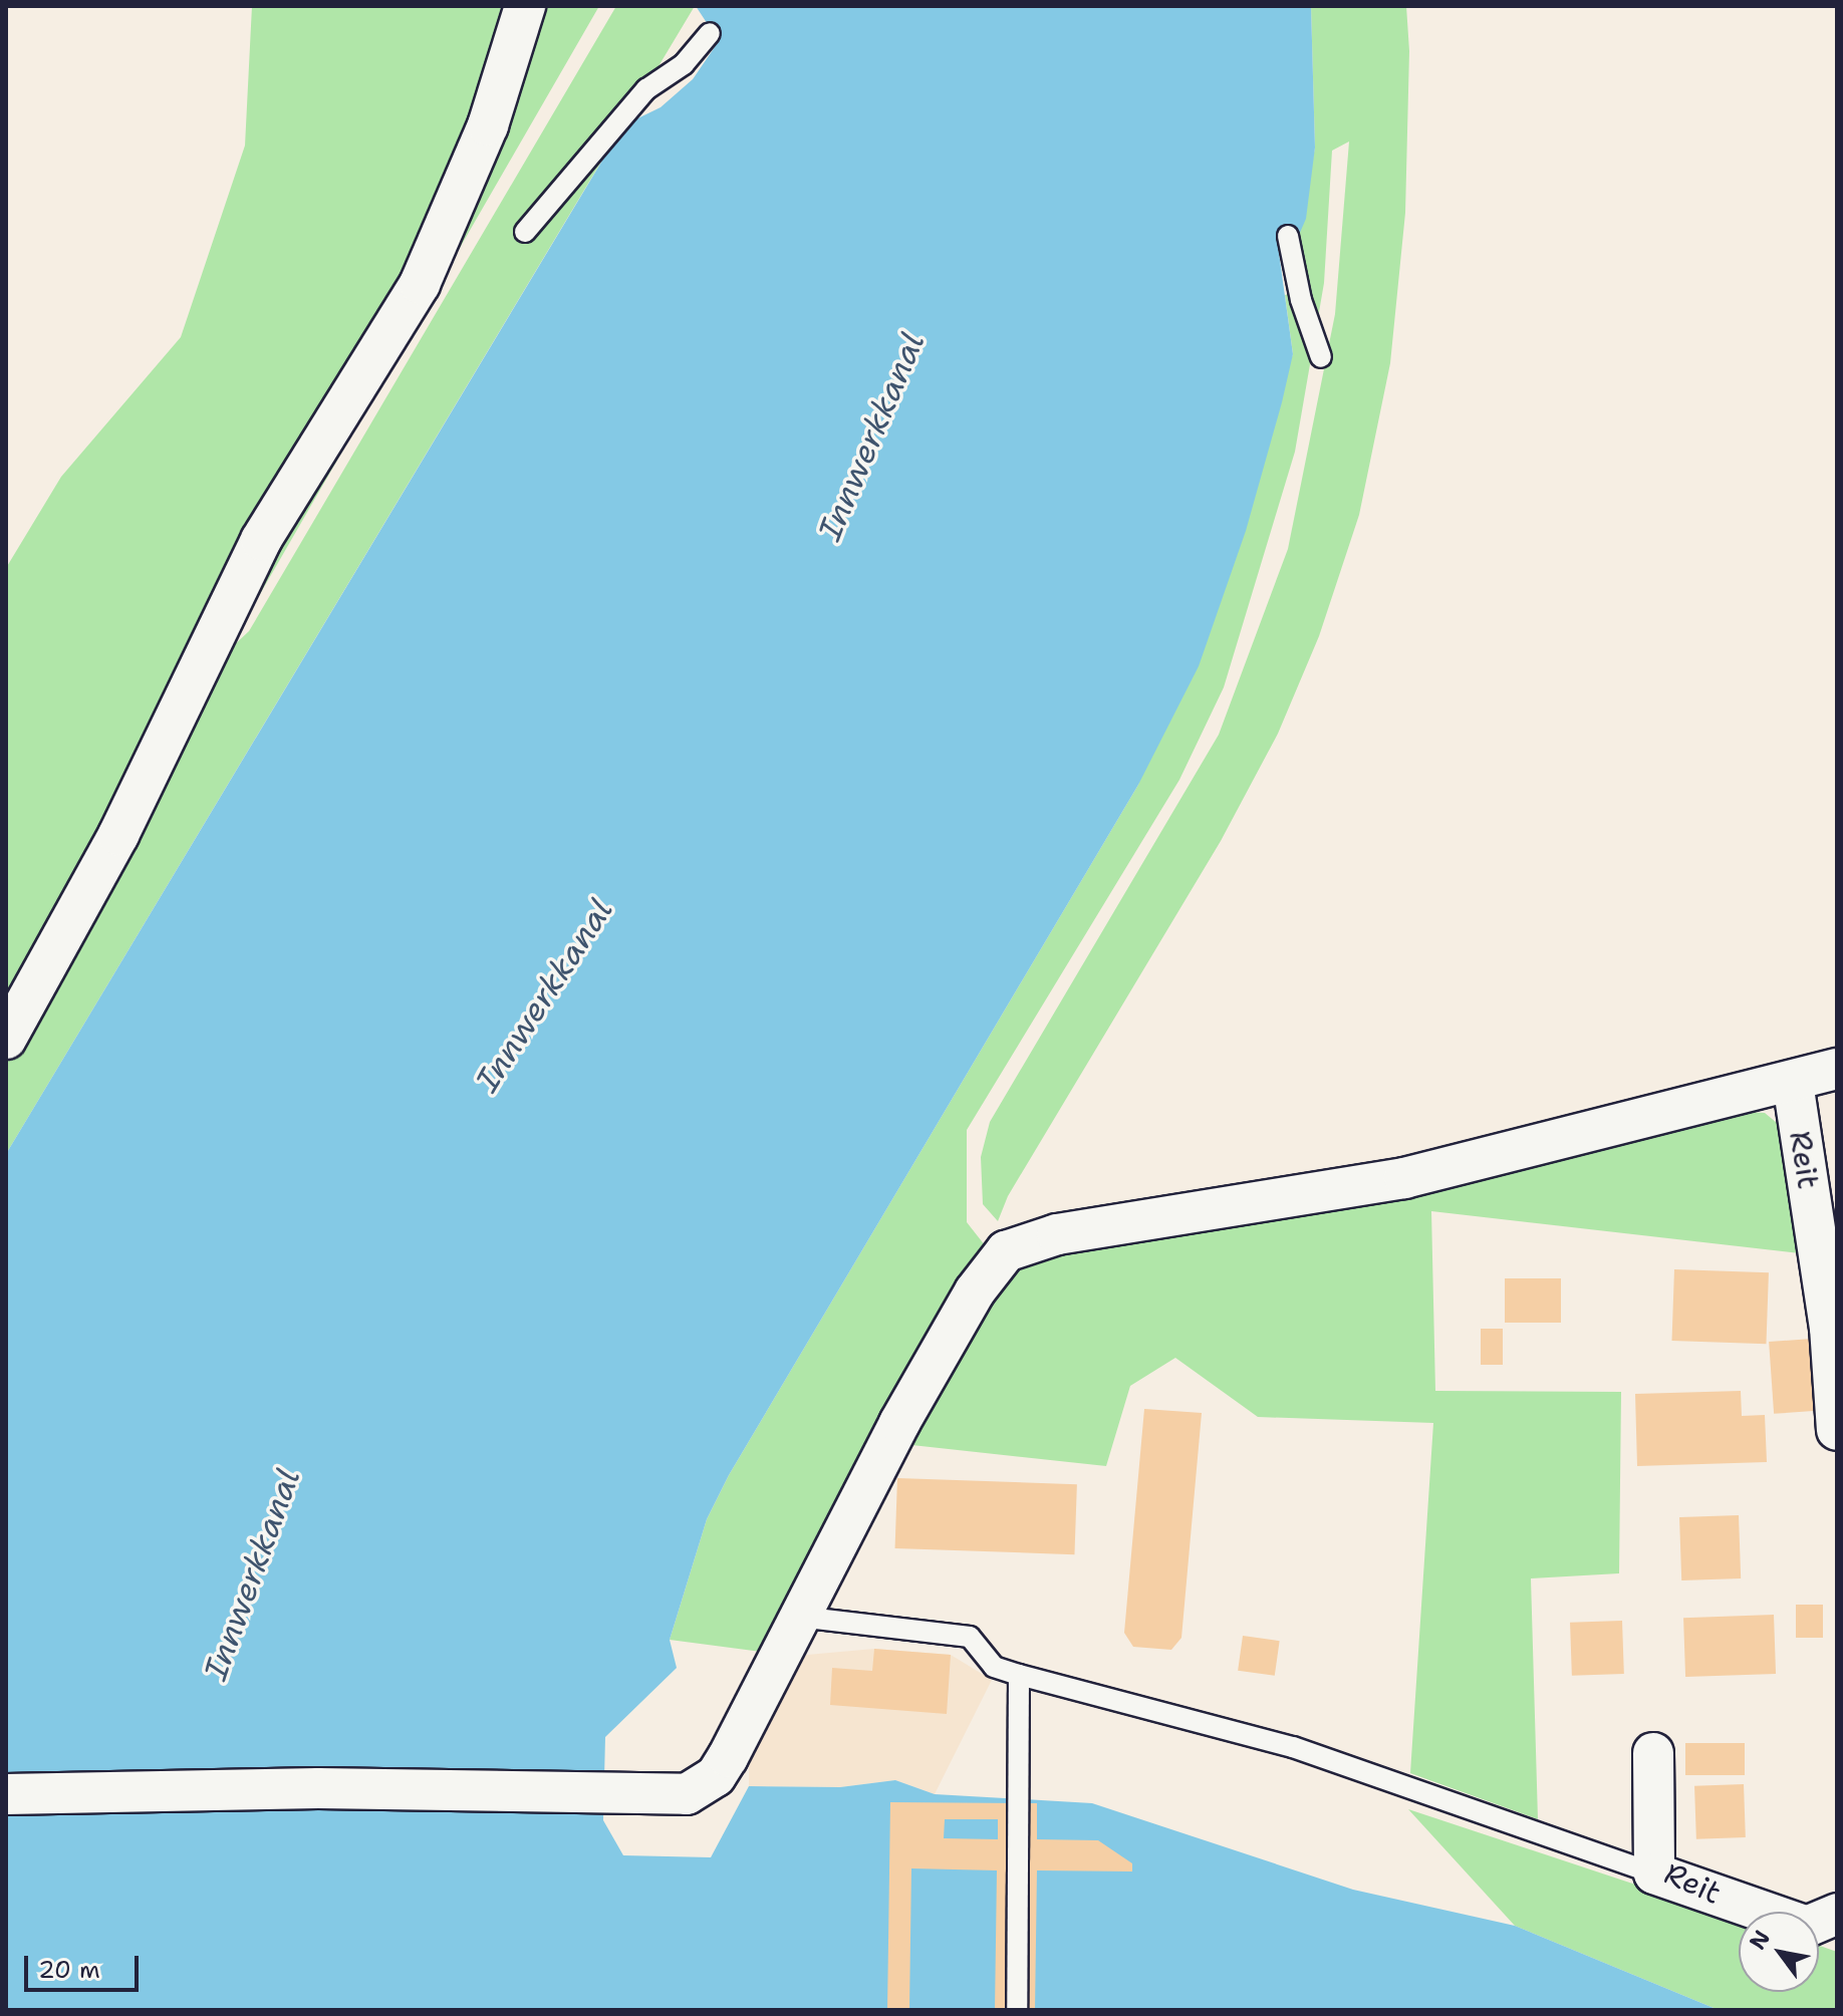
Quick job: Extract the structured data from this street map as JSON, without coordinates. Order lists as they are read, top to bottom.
{
  "streets": {
    "street": ["Reit"]
  },
  "water": ["Innwerkkanal"],
  "scale_bar": "20 m",
  "north": "top left"
}
